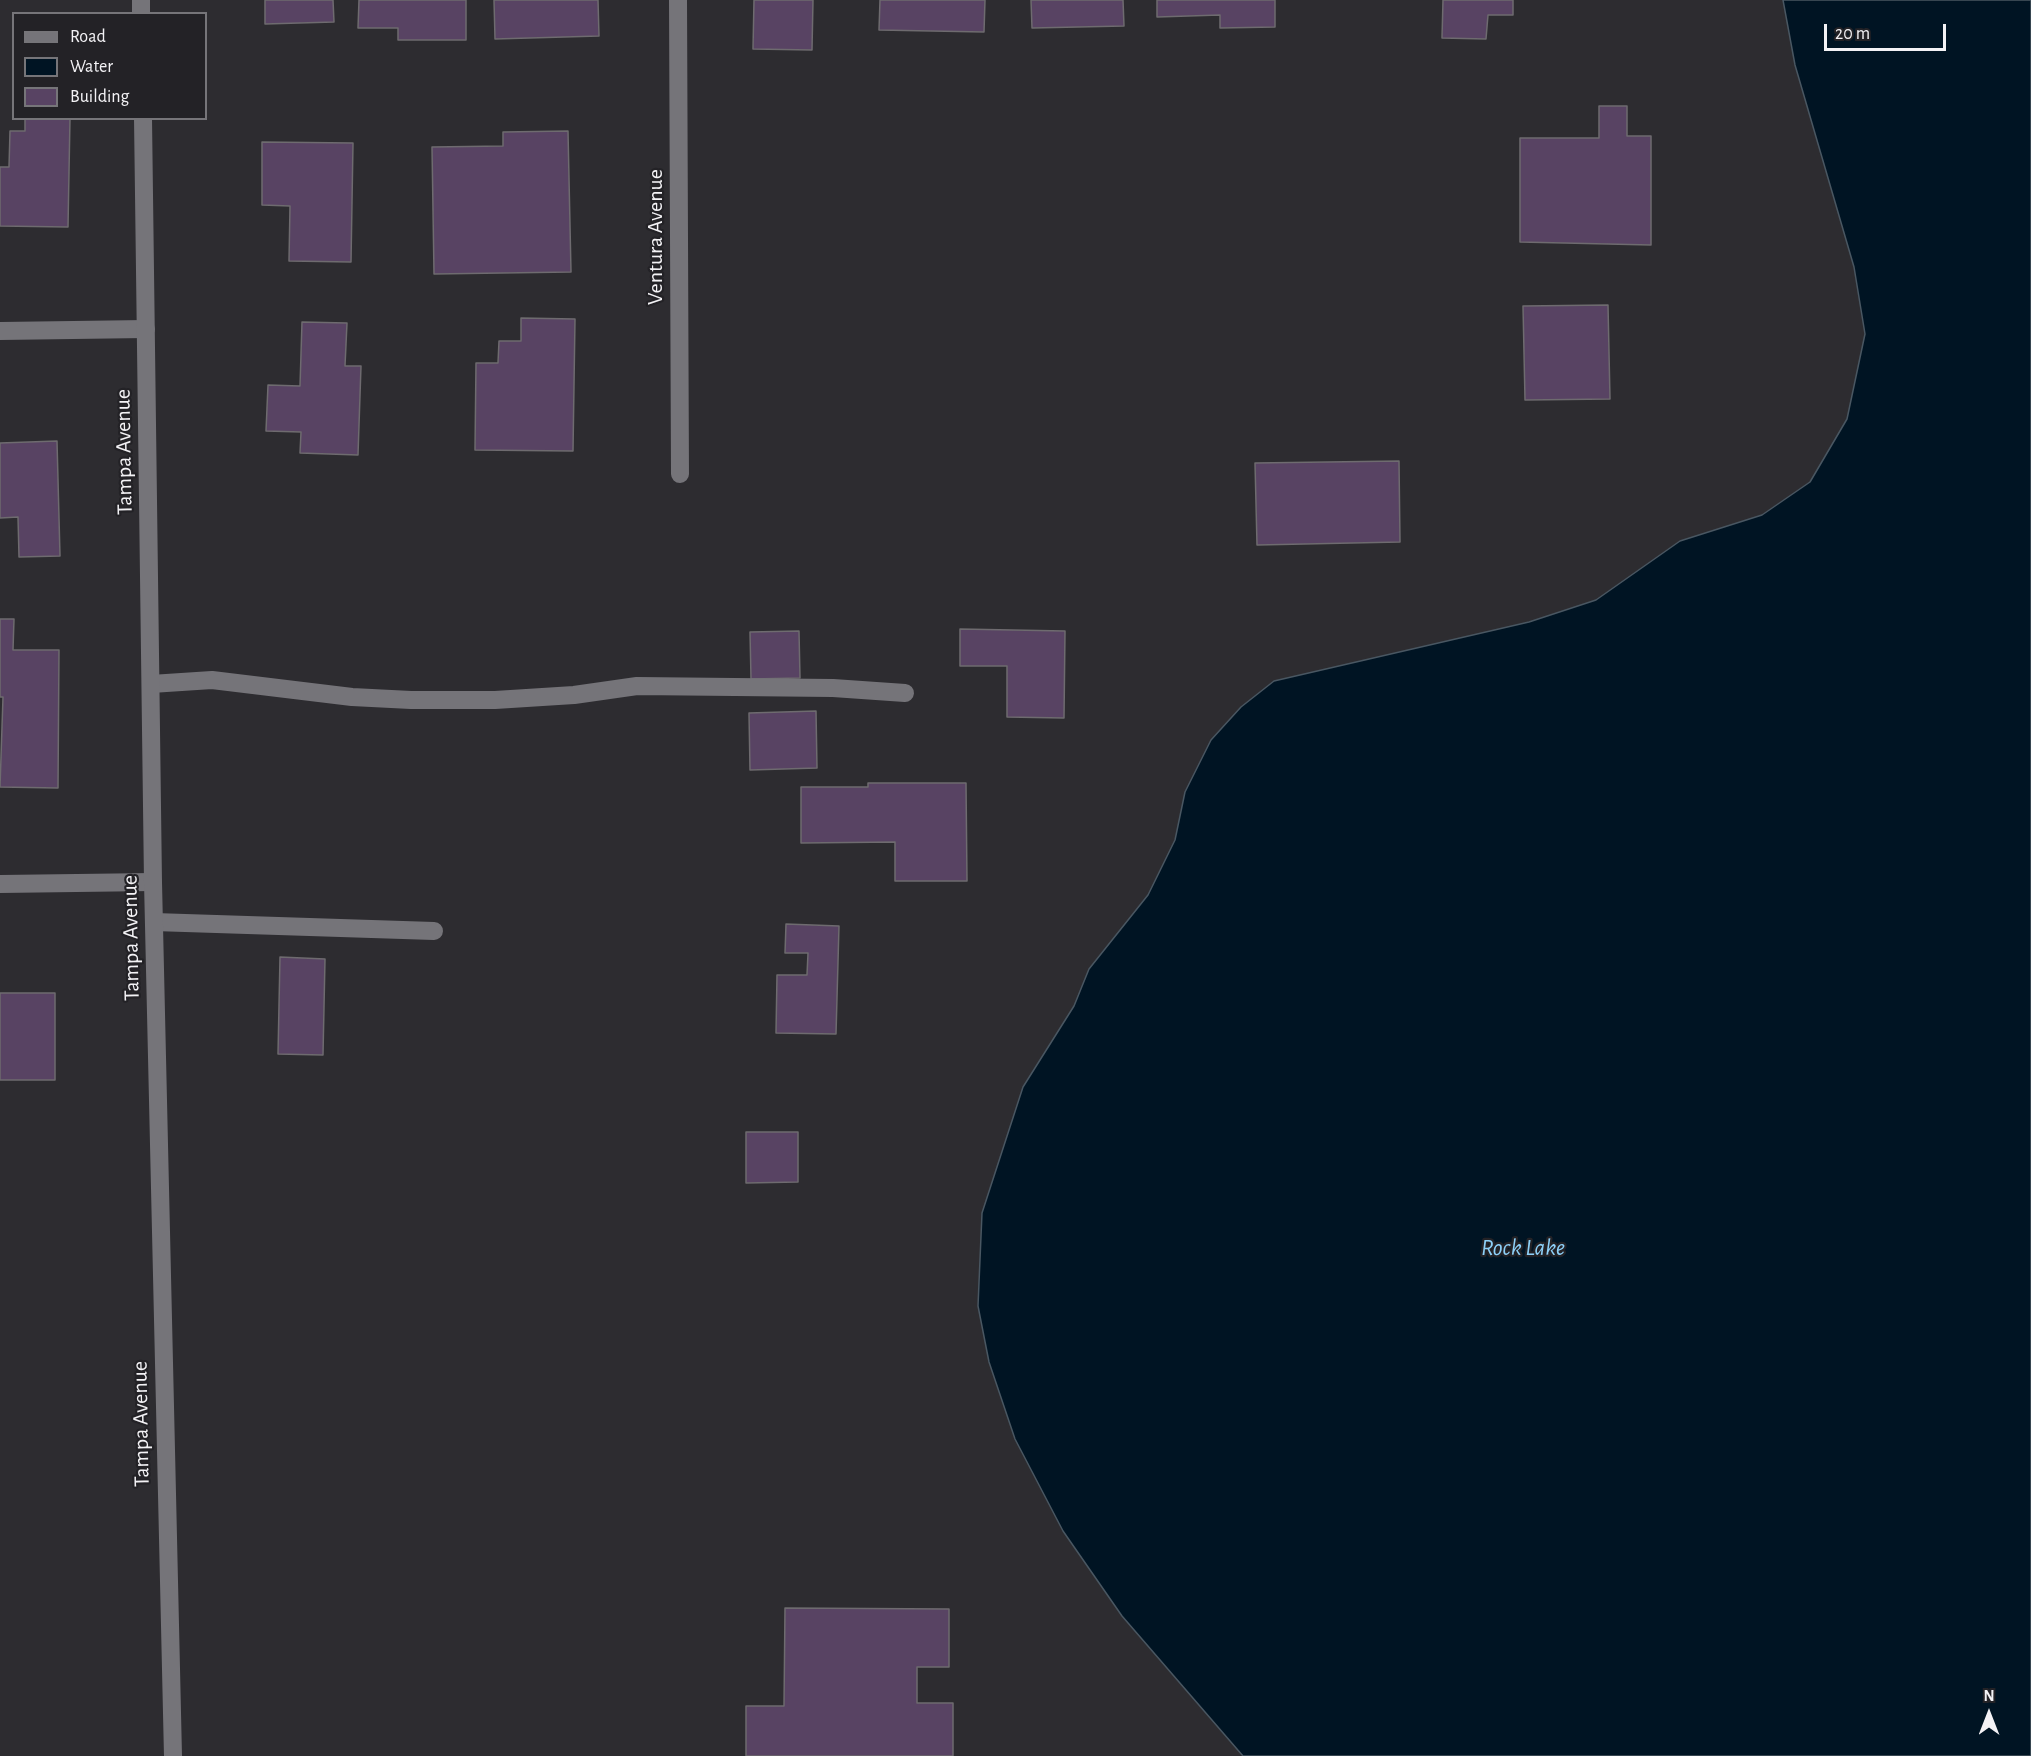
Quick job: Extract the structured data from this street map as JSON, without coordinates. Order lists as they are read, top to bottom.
{
  "streets": {
    "street": ["Ventura Avenue", "Tampa Avenue"]
  },
  "water": ["Rock Lake"],
  "legend": ["Road", "Water", "Building"],
  "scale_bar": "20 m",
  "north": "top"
}
